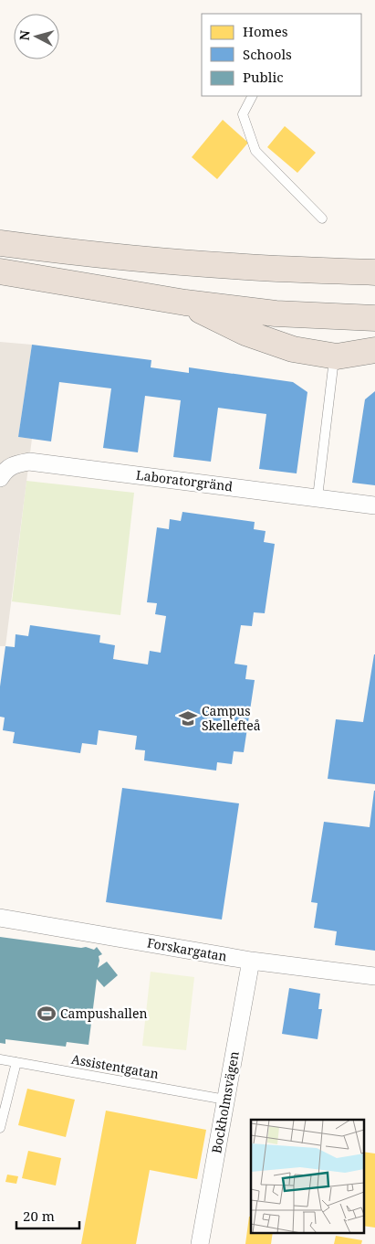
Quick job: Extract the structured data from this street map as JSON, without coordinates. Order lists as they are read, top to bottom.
{
  "streets": {
    "street": ["Laboratorgränd", "Forskargatan", "Bockholmsvägen"],
    "lane": ["Assistentgatan"]
  },
  "crossings": [
    ["Forskargatan", "Bockholmsvägen"],
    ["Assistentgatan", "Bockholmsvägen"]
  ],
  "places": {
    "school or university": ["Campus Skellefteå"],
    "sports": ["Campushallen"]
  },
  "legend": ["Homes", "Schools", "Public"],
  "scale_bar": "20 m",
  "north": "left"
}
